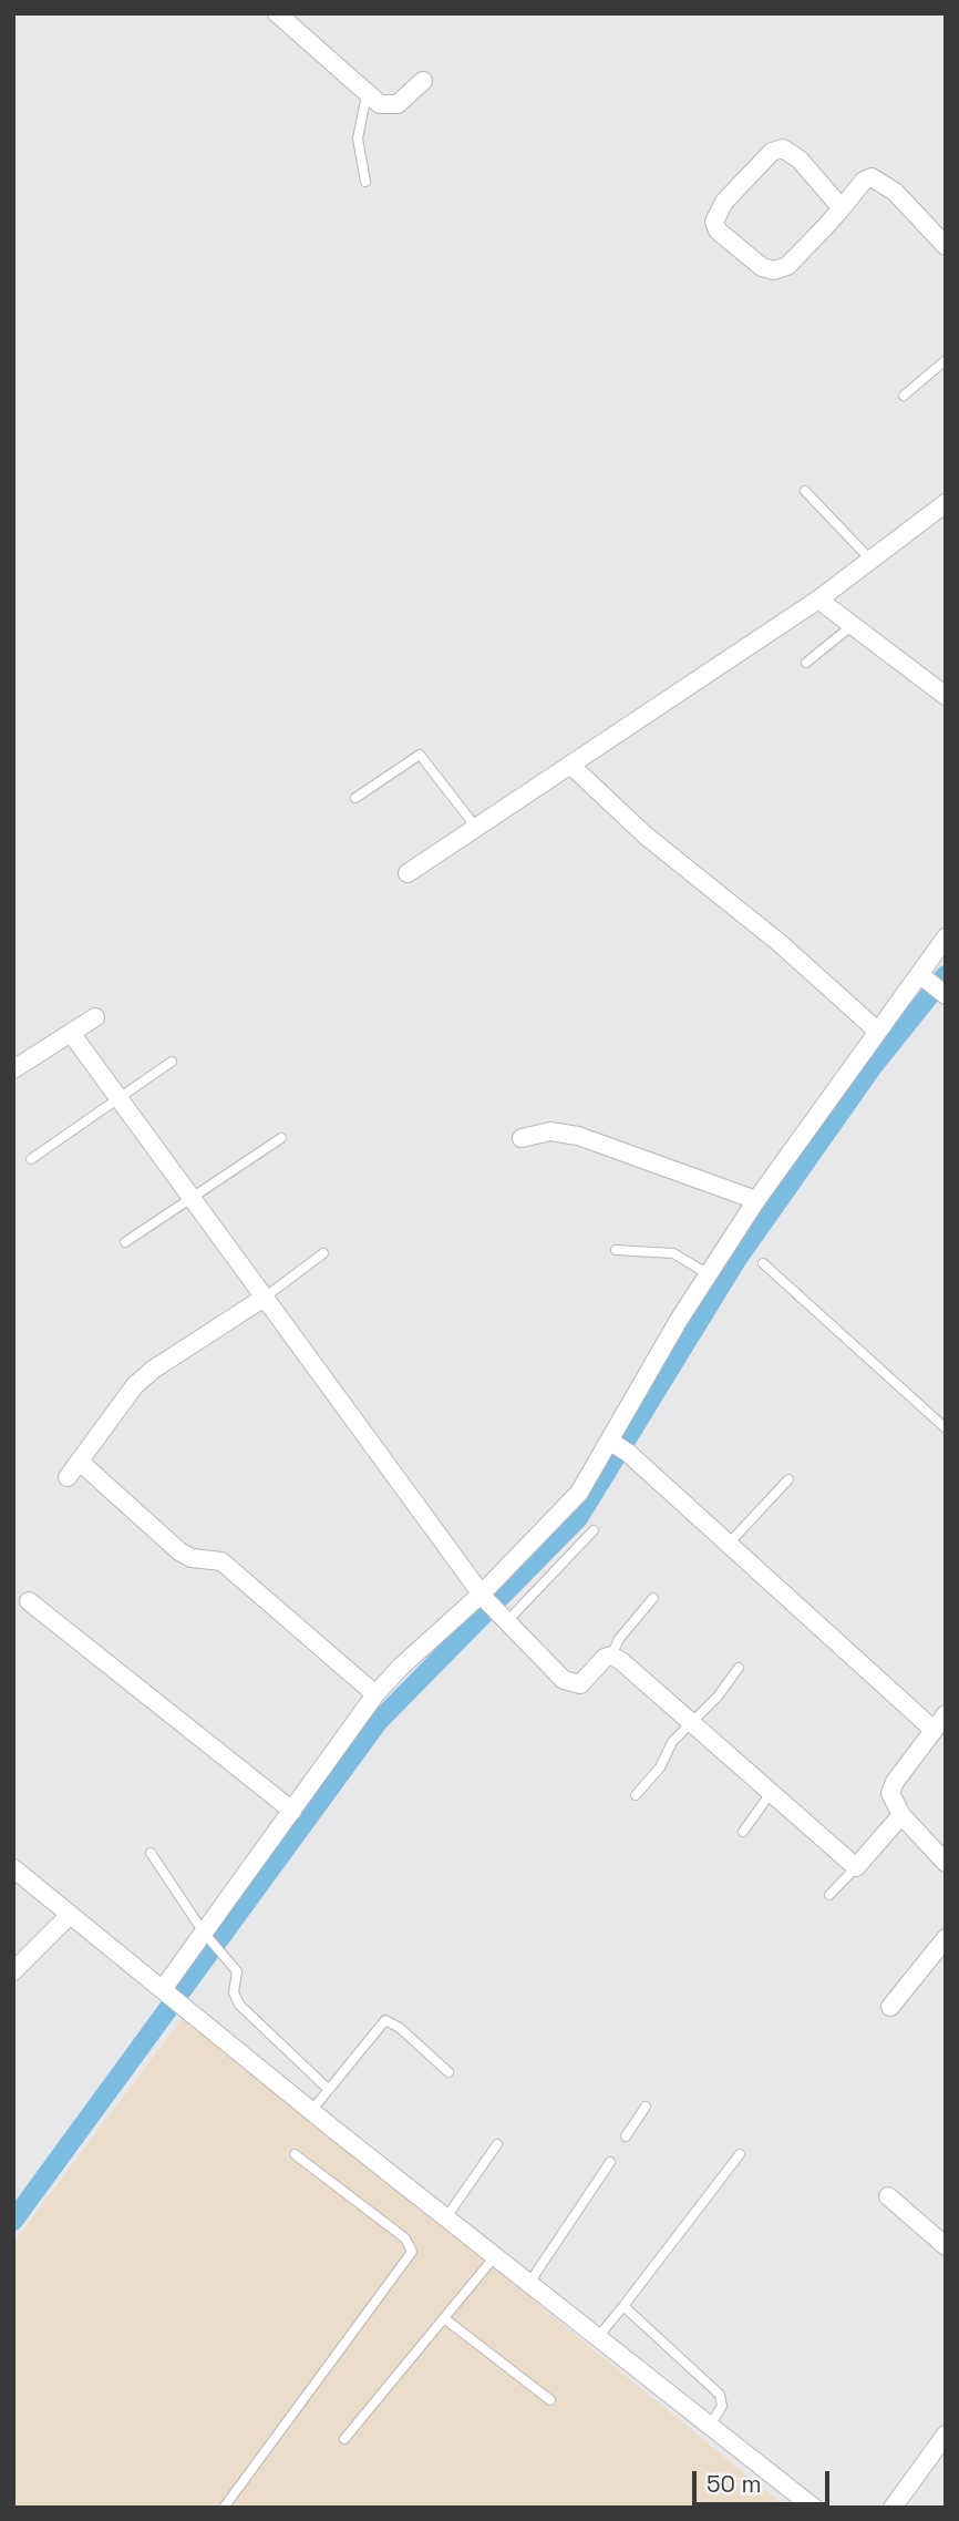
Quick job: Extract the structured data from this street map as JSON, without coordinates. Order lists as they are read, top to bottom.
{
  "scale_bar": "50 m"
}
